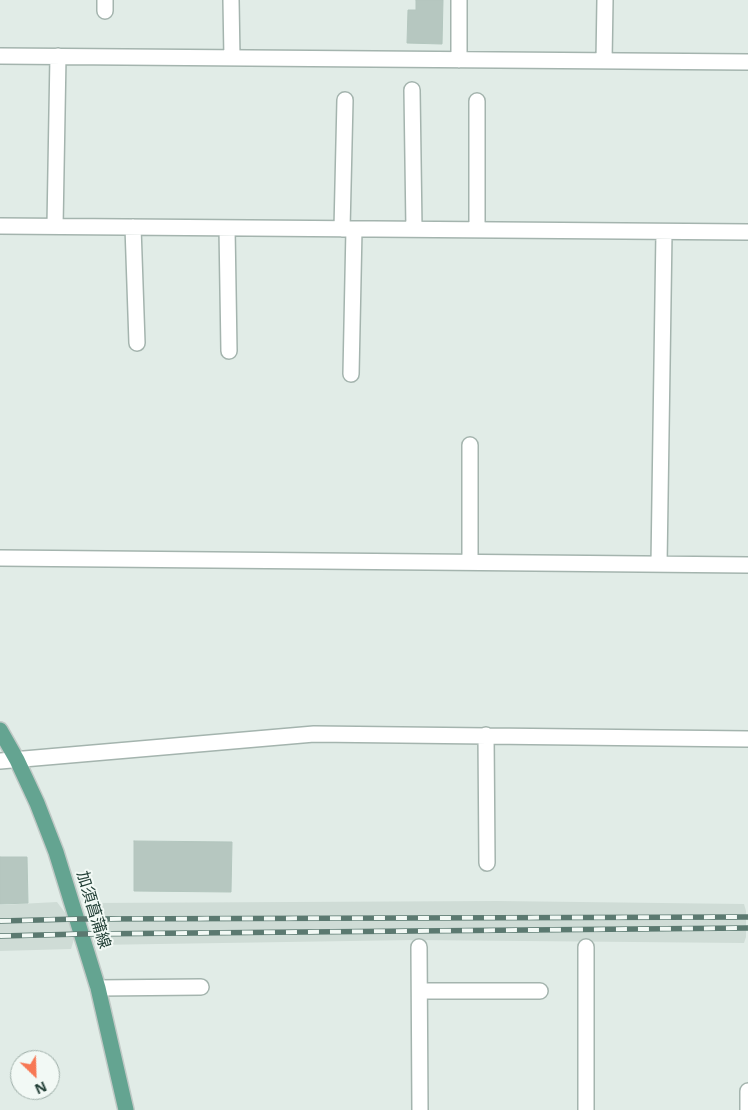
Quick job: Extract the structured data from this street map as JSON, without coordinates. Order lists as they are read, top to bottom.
{
  "streets": {
    "main road": ["加須菖蒲線"]
  },
  "north": "bottom right"
}
